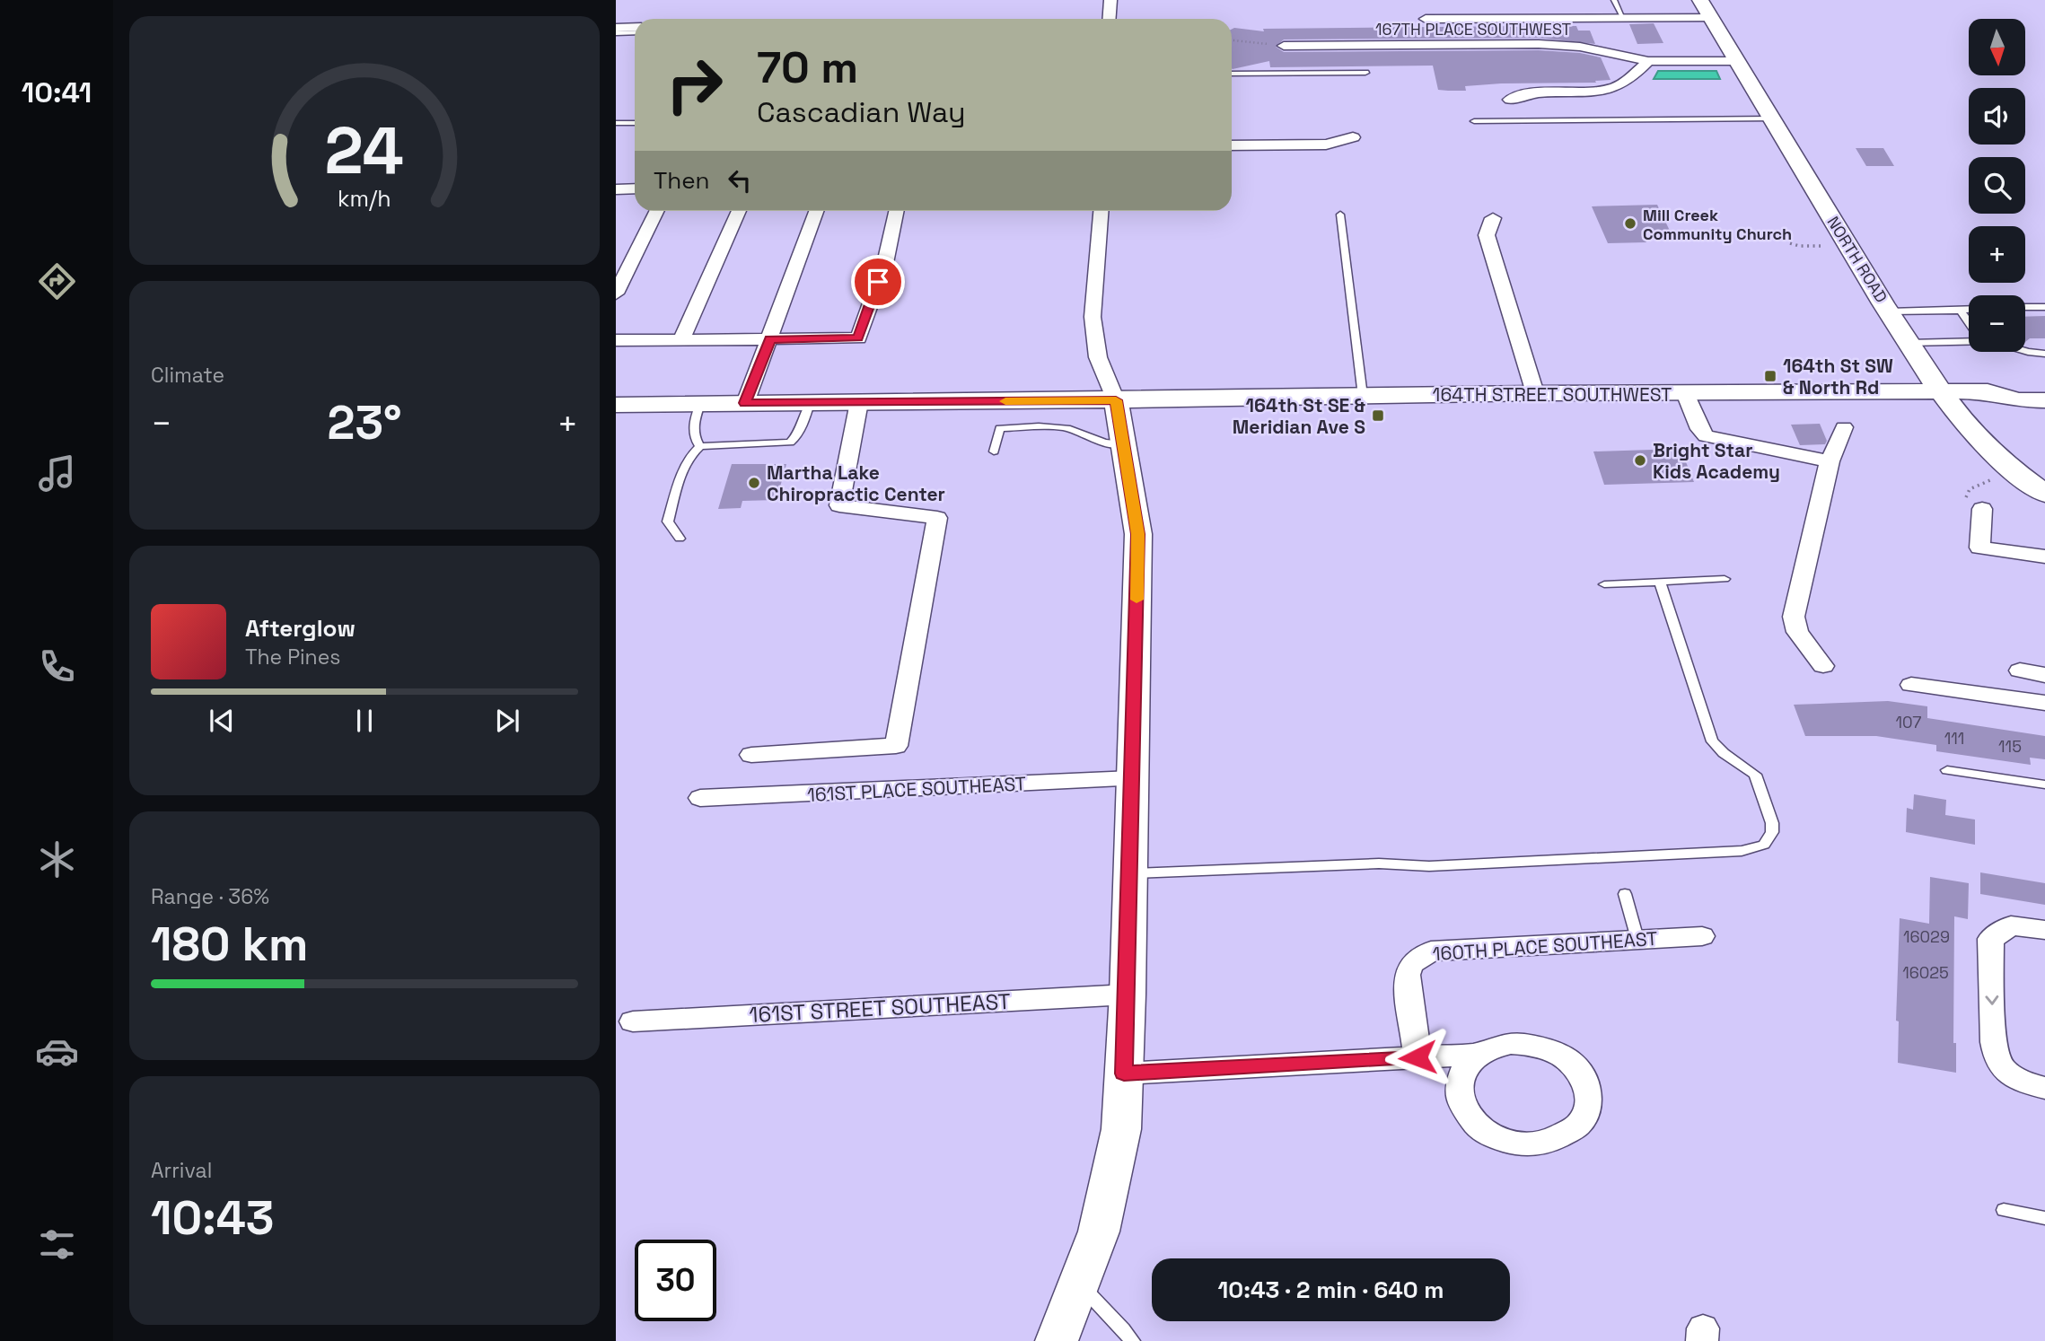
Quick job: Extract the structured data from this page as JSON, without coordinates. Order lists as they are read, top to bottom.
{
  "streets": {
    "street": [
      "167TH PLACE SOUTHWEST",
      "NORTH ROAD",
      "164TH STREET SOUTHWEST",
      "161ST PLACE SOUTHEAST",
      "160TH PLACE SOUTHEAST",
      "161ST STREET SOUTHEAST"
    ]
  },
  "crossings": [
    ["167TH PLACE SOUTHWEST", "NORTH ROAD"],
    ["NORTH ROAD", "164TH STREET SOUTHWEST"]
  ],
  "places": {
    "other": ["Mill Creek Community Church", "Bright Star Kids Academy", "Martha Lake Chiropractic Center"],
    "transit": ["164th St SW & North Rd", "164th St SE & Meridian Ave S"]
  },
  "house_numbers": [
    "107",
    "111",
    "115",
    "16029",
    "16025"
  ],
  "north": "bottom",
  "page": {
    "tabs": "10:41",
    "map_buttons": ["+", "−"],
    "turn": ["70 m", "Cascadian Way"],
    "then": "Then",
    "tile": [
      "Climate",
      ["Range · 36%", "180 km"],
      ["Arrival", "10:43"]
    ],
    "heat": ["−", "23°", "+"],
    "song": ["Afterglow", "The Pines"],
    "limit": "30",
    "trip": "10:43 · 2 min · 640 m",
    "gauge": ["24", "km/h"]
  }
}
